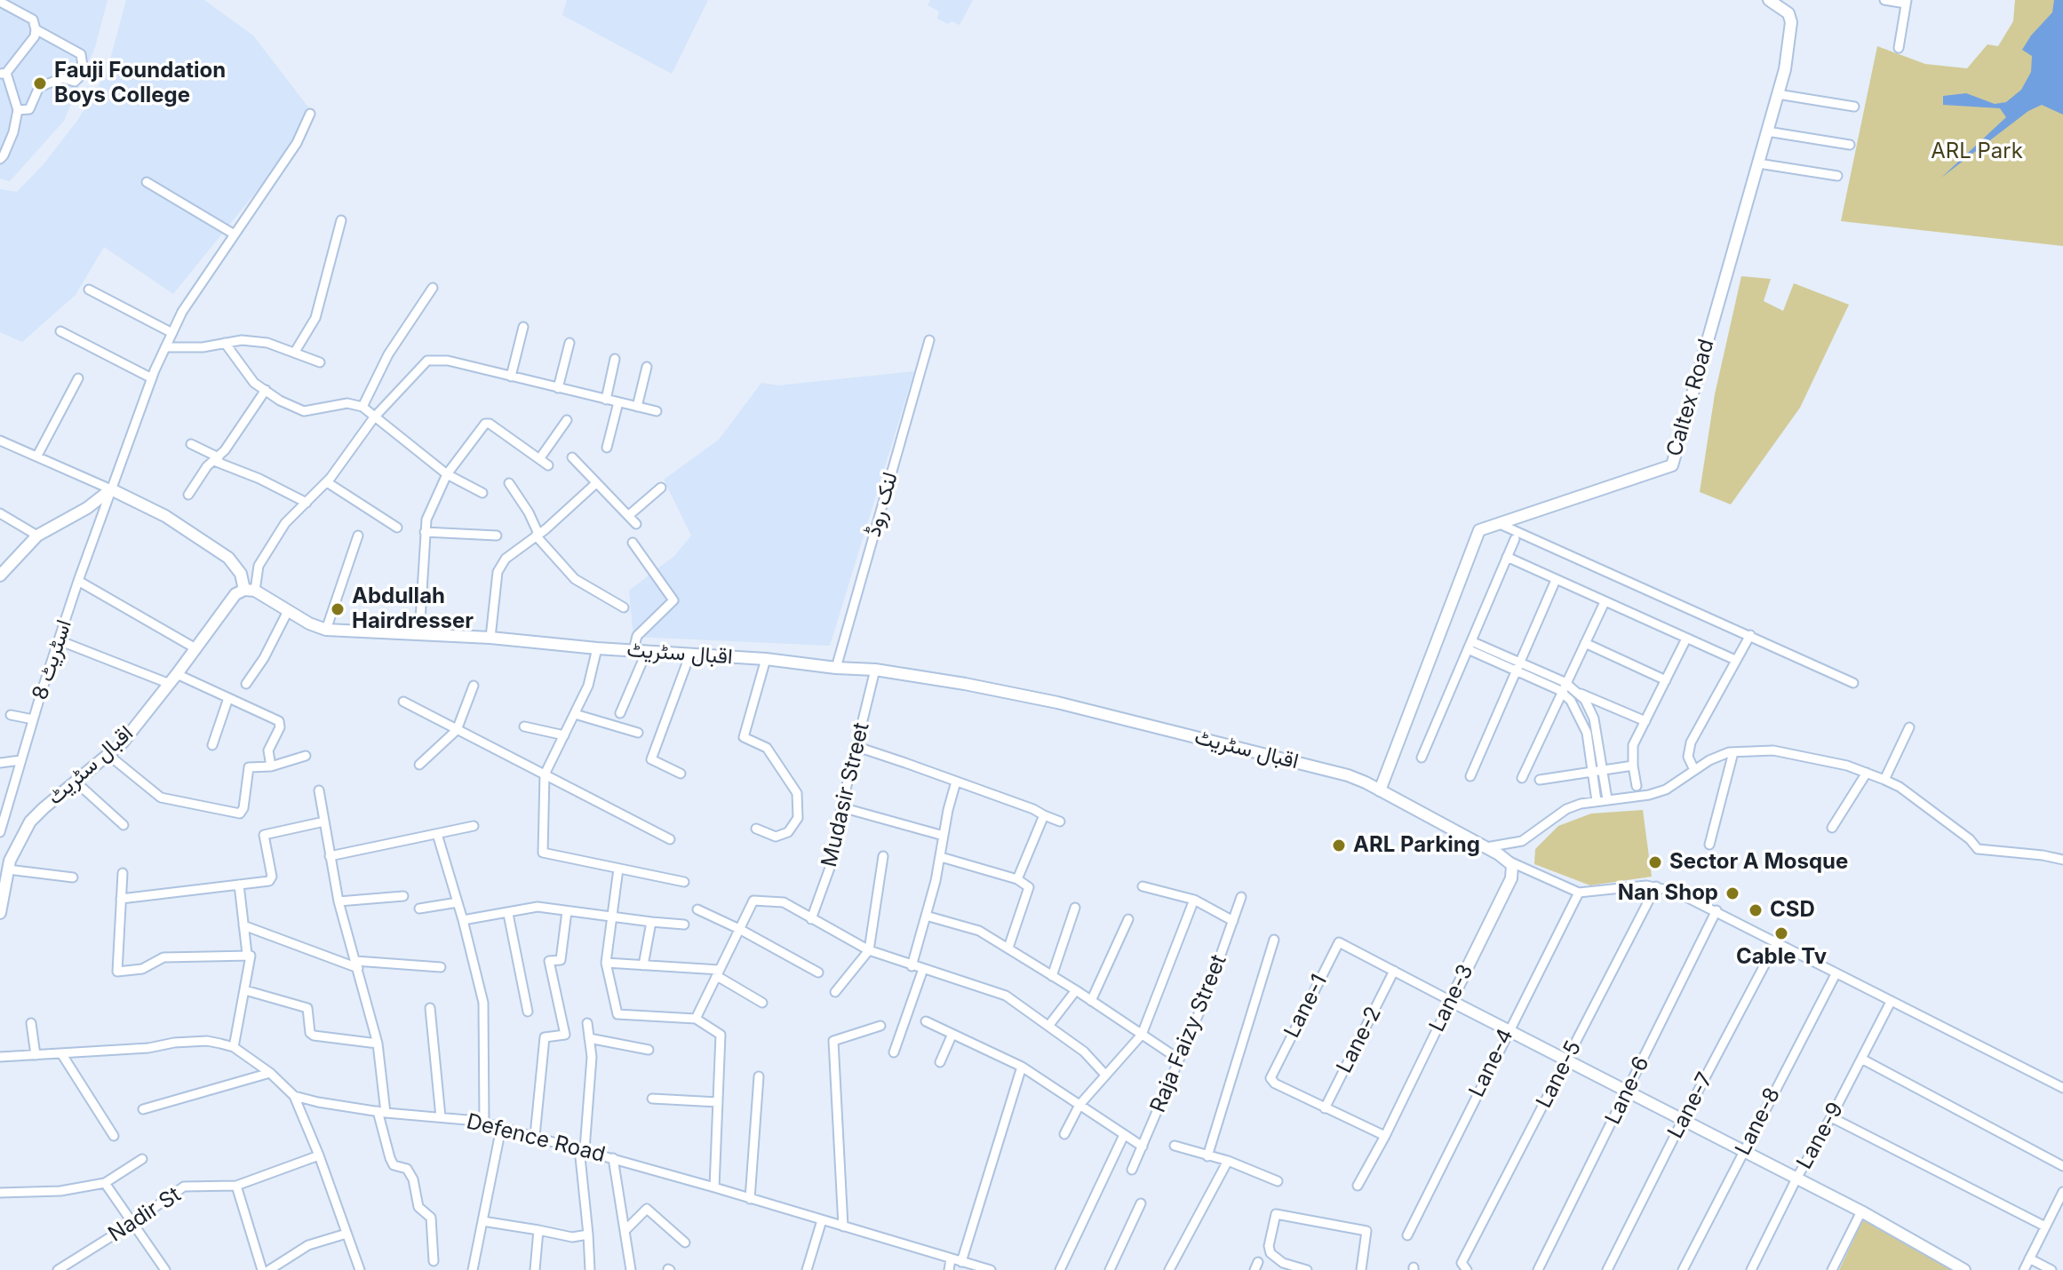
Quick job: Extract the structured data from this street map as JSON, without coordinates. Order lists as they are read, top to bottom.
{
  "streets": {
    "street": [
      "Caltex Road",
      "لنک روڈ",
      "اقبال سٹریٹ",
      "اسٹریٹ 8",
      "Mudasir Street",
      "Lane-3",
      "Lane-1",
      "Raja Faizy Street",
      "Lane-2",
      "Lane-4",
      "Lane-5",
      "Lane-6",
      "Lane-7",
      "Lane-8",
      "Lane-9",
      "Defence Road",
      "Nadir St"
    ]
  },
  "crossings": [
    ["Caltex Road", "اقبال سٹریٹ"],
    ["لنک روڈ", "اقبال سٹریٹ"],
    ["اقبال سٹریٹ", "Mudasir Street"],
    ["اقبال سٹریٹ", "Lane-3"],
    ["Lane-1", "Lane-2"]
  ],
  "parks": ["ARL Park"],
  "places": [
    "Fauji Foundation Boys College",
    "Abdullah Hairdresser",
    "ARL Parking",
    "Sector A Mosque",
    "Nan Shop",
    "CSD",
    "Cable Tv"
  ]
}
